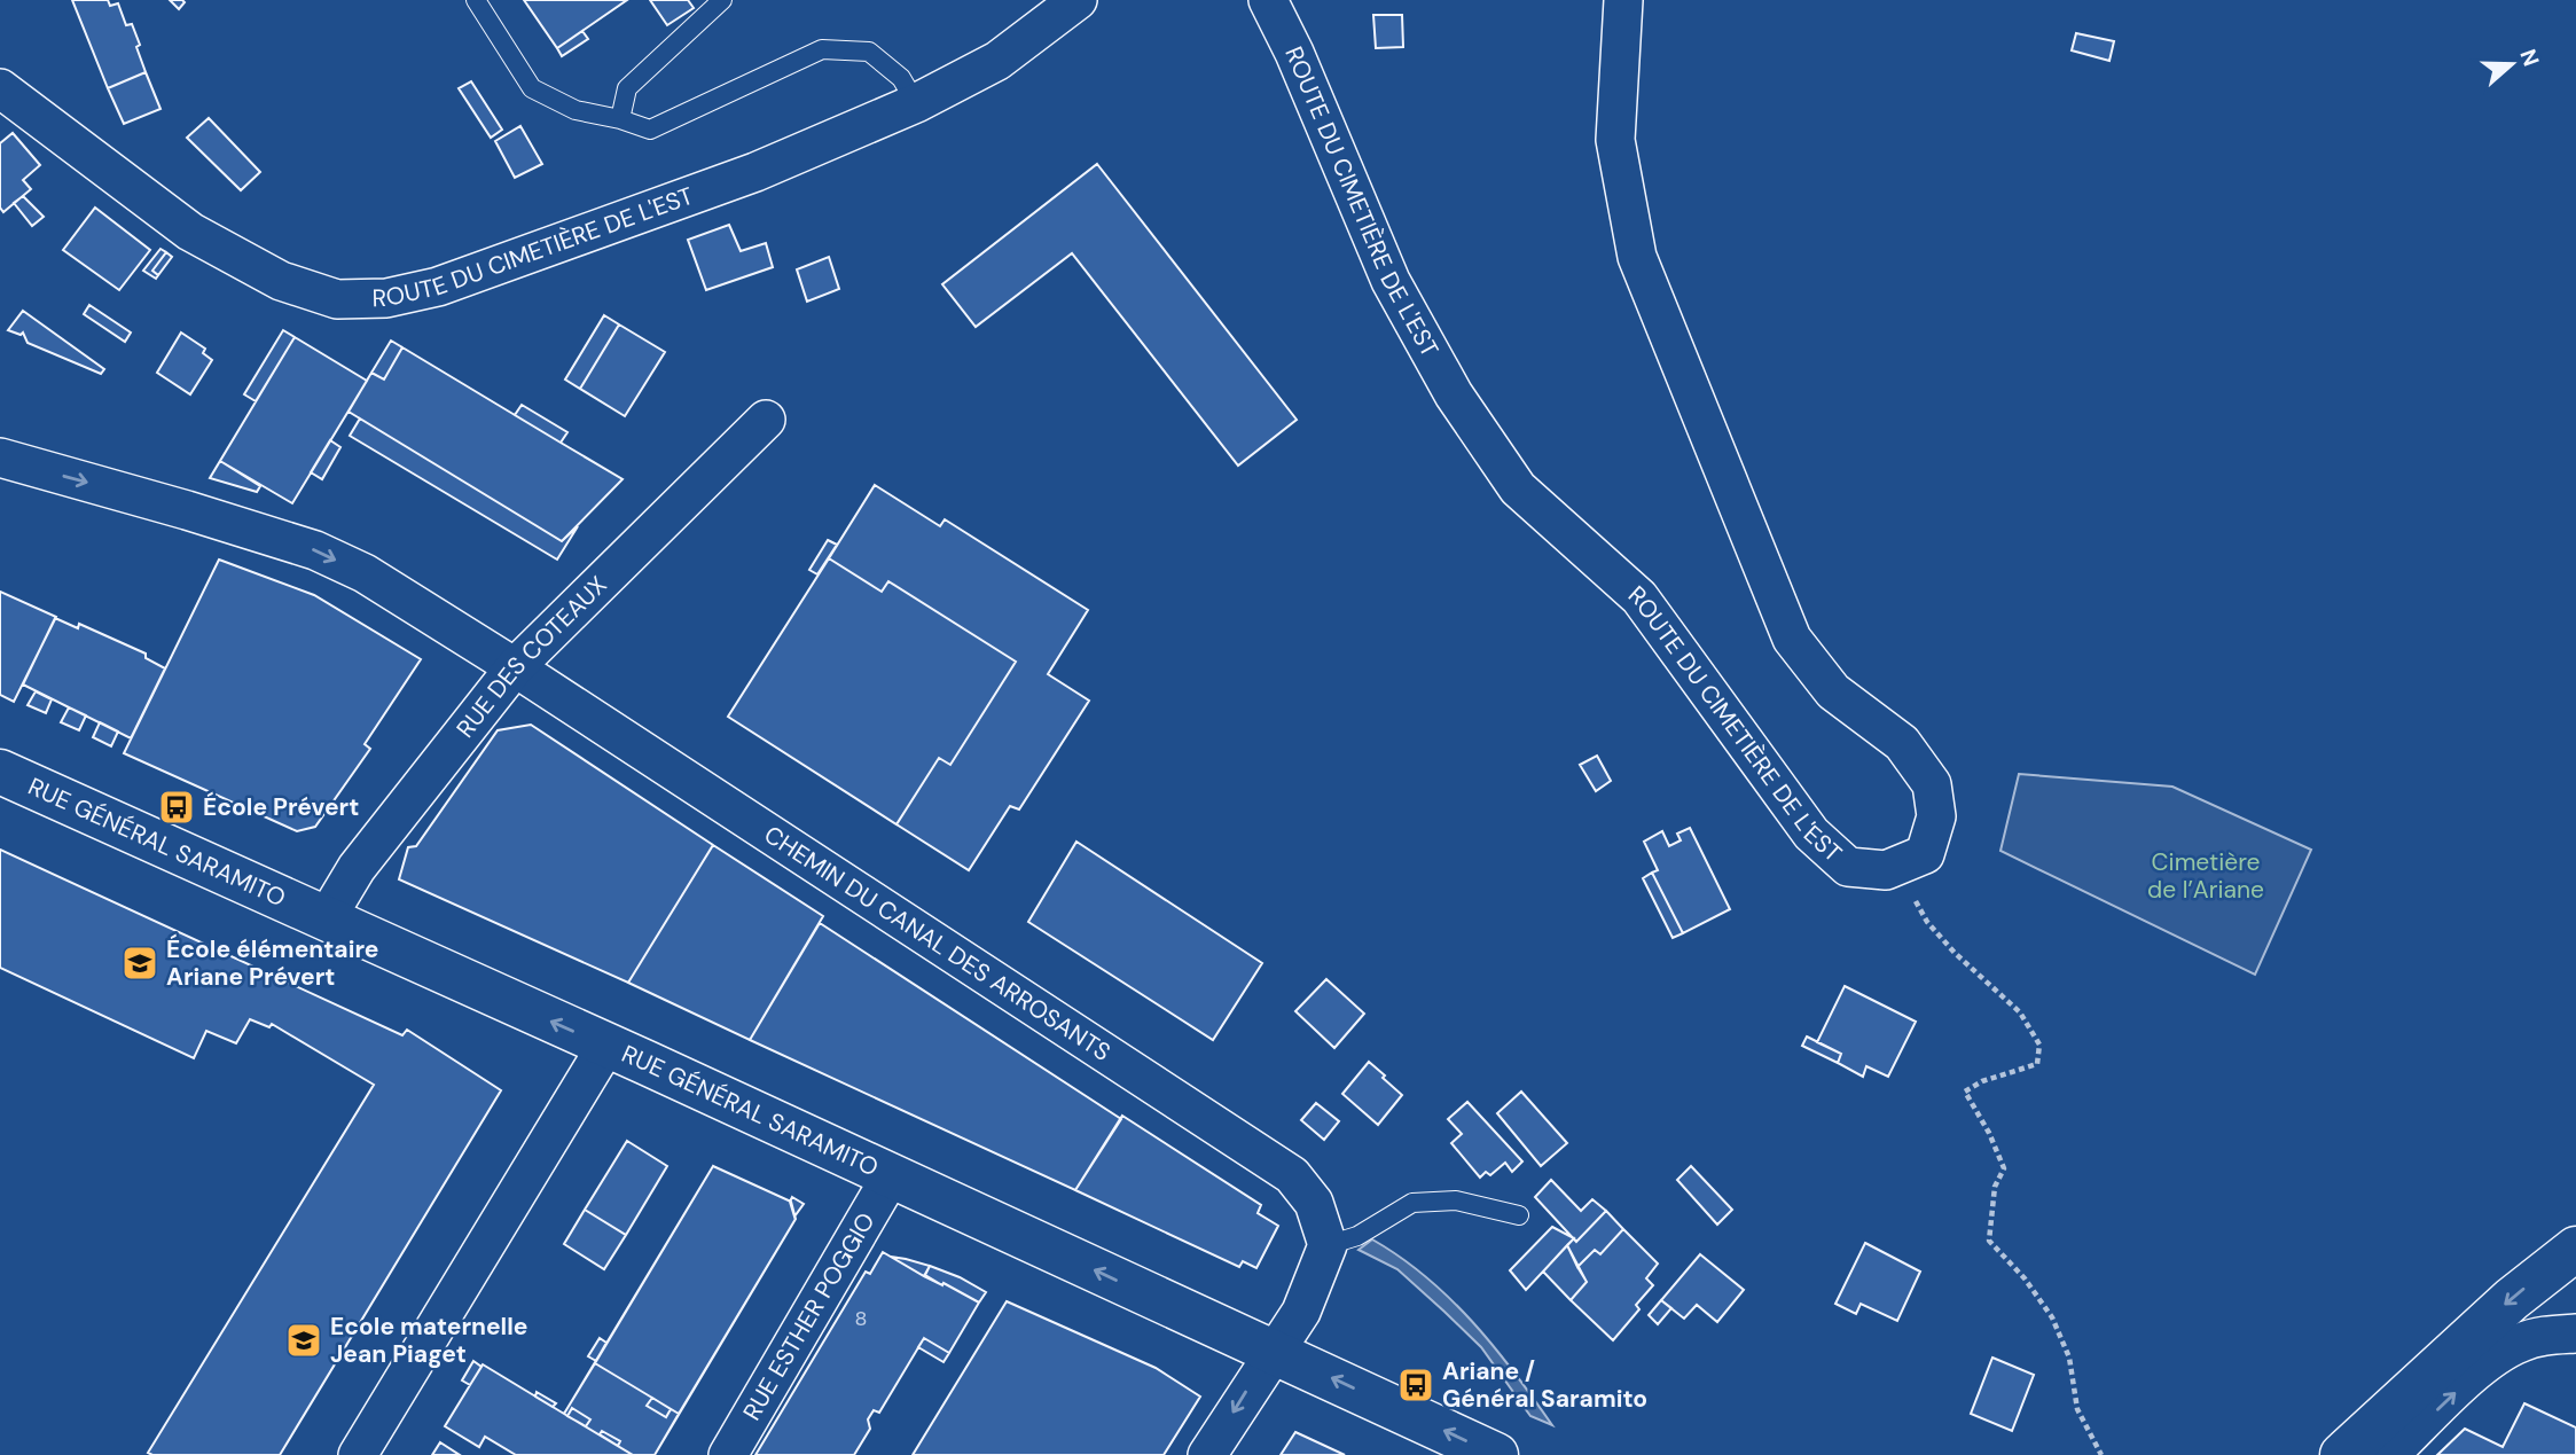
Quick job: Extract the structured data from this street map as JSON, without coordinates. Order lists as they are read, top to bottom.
{
  "streets": {
    "street": [
      "ROUTE DU CIMETIÈRE DE L'EST",
      "RUE DES COTEAUX",
      "RUE GÉNÉRAL SARAMITO",
      "CHEMIN DU CANAL DES ARROSANTS",
      "RUE ESTHER POGGIO"
    ]
  },
  "crossings": [
    ["RUE DES COTEAUX", "RUE GÉNÉRAL SARAMITO"],
    ["RUE DES COTEAUX", "CHEMIN DU CANAL DES ARROSANTS"],
    ["RUE GÉNÉRAL SARAMITO", "RUE ESTHER POGGIO"]
  ],
  "one_way": ["RUE GÉNÉRAL SARAMITO", "CHEMIN DU CANAL DES ARROSANTS"],
  "parks": ["Cimetière de l’Ariane"],
  "places": {
    "bus stop": ["École Prévert", "Ariane / Général Saramito"],
    "school or university": ["École élémentaire Ariane Prévert", "Ecole maternelle Jean Piaget"]
  },
  "house_numbers": ["8"],
  "north": "right"
}
